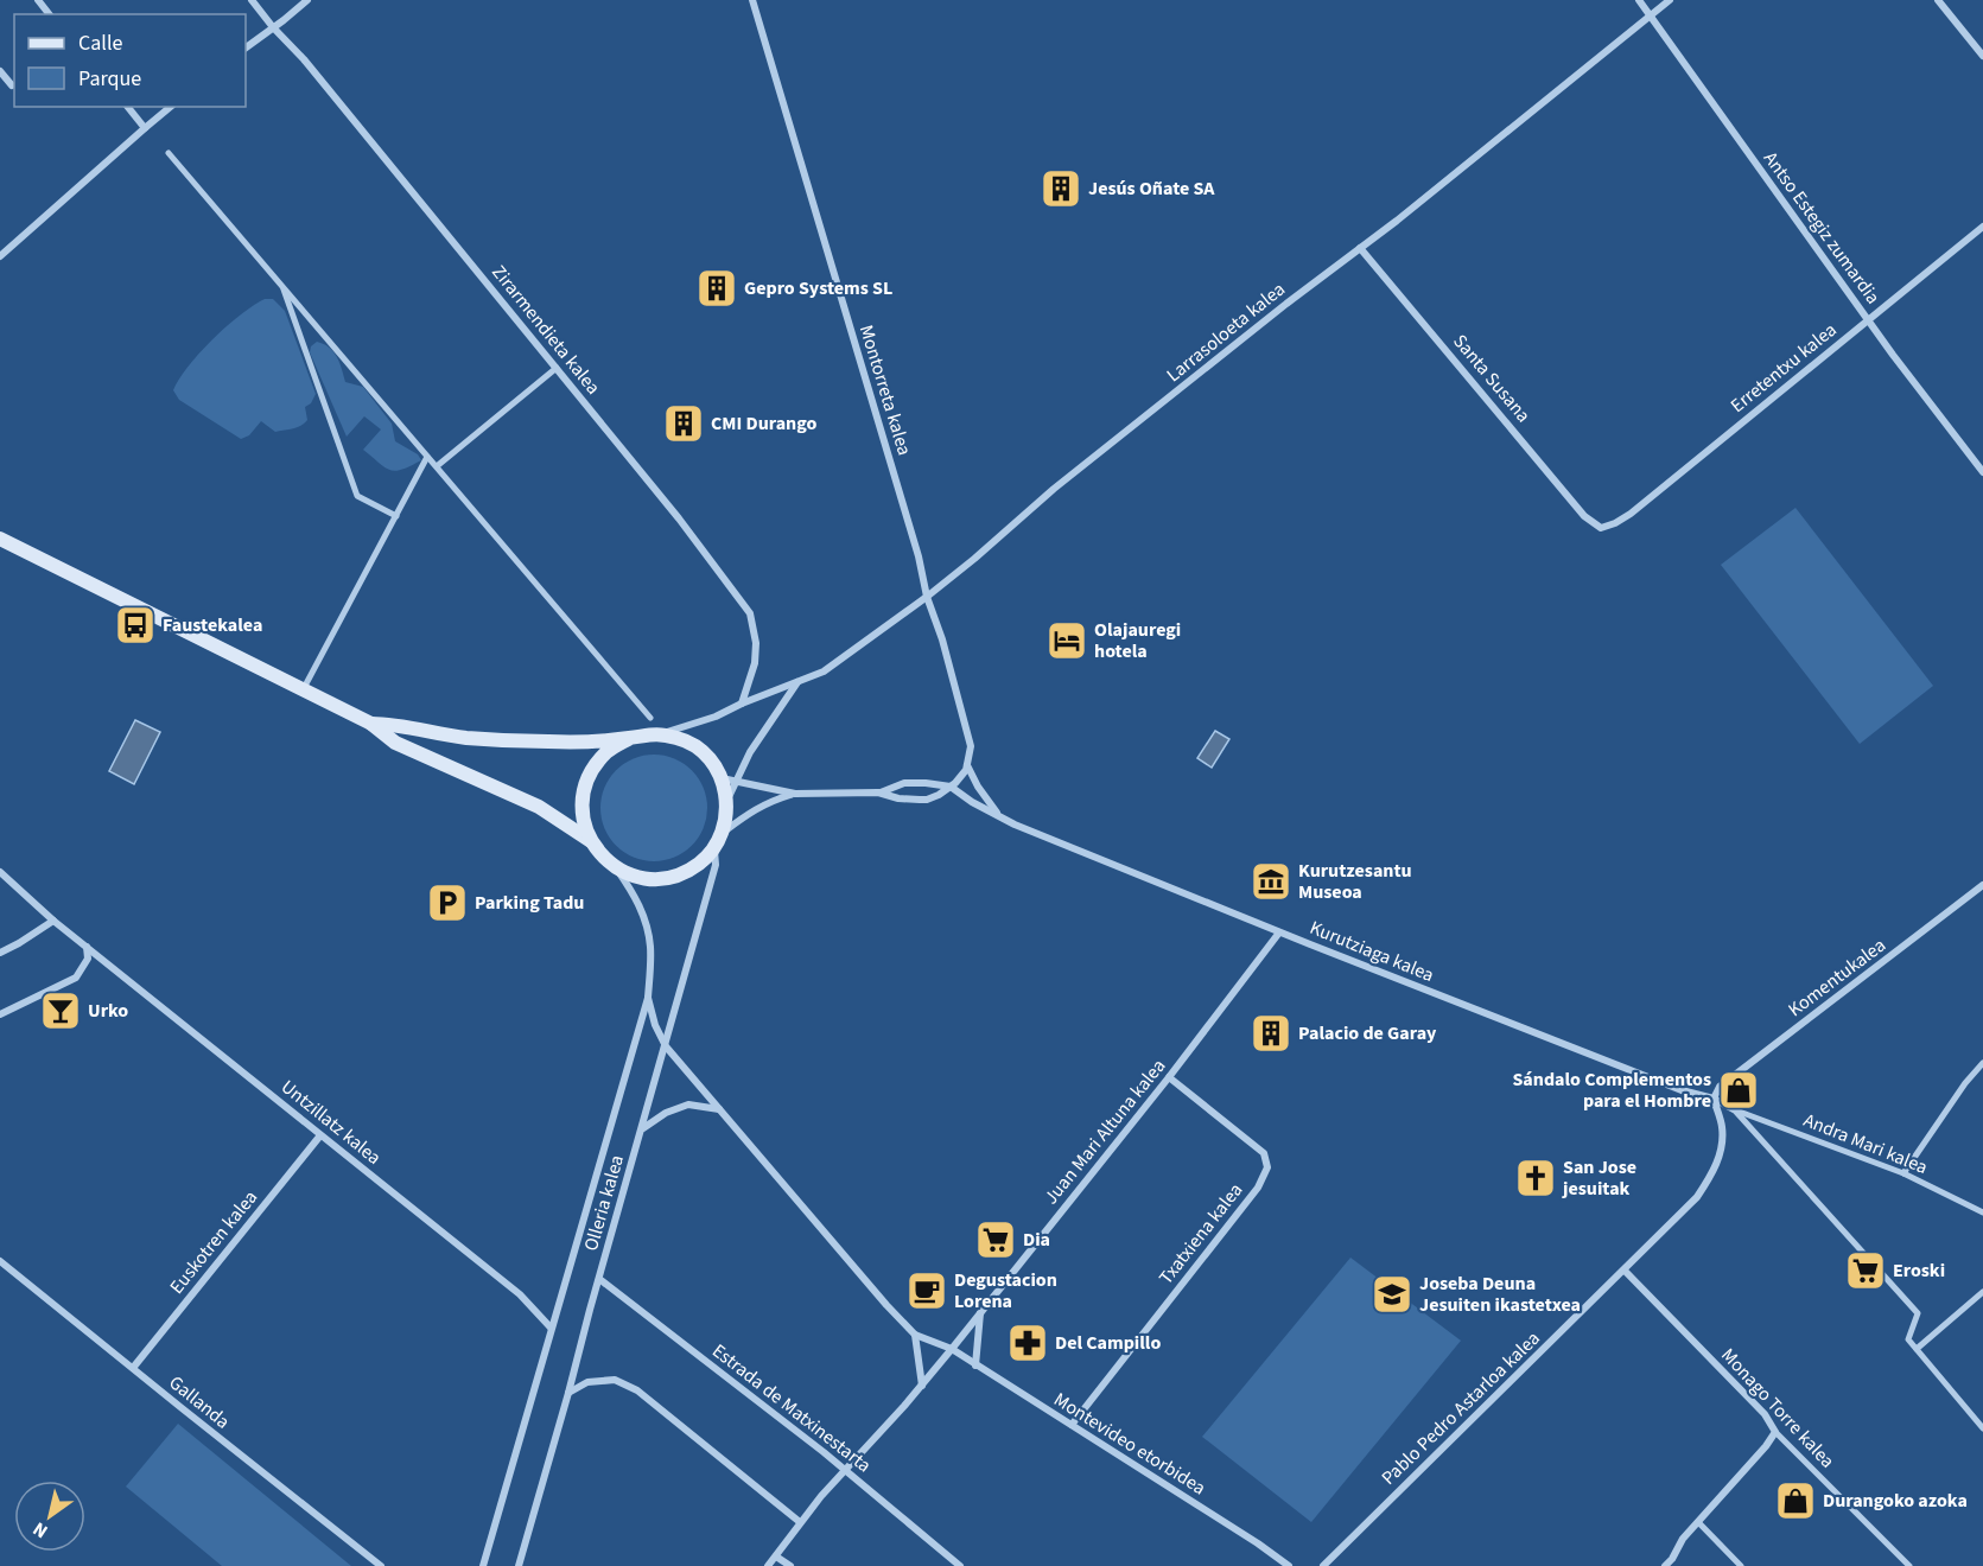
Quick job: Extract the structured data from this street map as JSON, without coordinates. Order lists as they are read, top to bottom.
{
  "streets": {
    "street": [
      "Antso Estegiz zumardia",
      "Zirarmendieta kalea",
      "Larrasoloeta kalea",
      "Erretentxu kalea",
      "Santa Susana",
      "Montorreta kalea",
      "Kurutziaga kalea",
      "Komentukalea",
      "Untzillatz kalea",
      "Juan Mari Altuna kalea",
      "Andra Mari kalea",
      "Olleria kalea",
      "Txatxiena kalea",
      "Euskotren kalea",
      "Gallanda",
      "Estrada de Matxinestarta",
      "Pablo Pedro Astarloa kalea",
      "Monago Torre kalea",
      "Montevideo etorbidea"
    ]
  },
  "crossings": [
    ["Antso Estegiz zumardia", "Larrasoloeta kalea"],
    ["Antso Estegiz zumardia", "Erretentxu kalea"],
    ["Zirarmendieta kalea", "Larrasoloeta kalea"],
    ["Larrasoloeta kalea", "Santa Susana"],
    ["Larrasoloeta kalea", "Montorreta kalea"],
    ["Larrasoloeta kalea", "Kurutziaga kalea"],
    ["Larrasoloeta kalea", "Olleria kalea"],
    ["Erretentxu kalea", "Santa Susana"],
    ["Montorreta kalea", "Kurutziaga kalea"],
    ["Kurutziaga kalea", "Komentukalea"],
    ["Kurutziaga kalea", "Juan Mari Altuna kalea"],
    ["Kurutziaga kalea", "Andra Mari kalea"],
    ["Kurutziaga kalea", "Olleria kalea"],
    ["Kurutziaga kalea", "Pablo Pedro Astarloa kalea"],
    ["Komentukalea", "Pablo Pedro Astarloa kalea"],
    ["Untzillatz kalea", "Olleria kalea"],
    ["Untzillatz kalea", "Euskotren kalea"],
    ["Juan Mari Altuna kalea", "Txatxiena kalea"],
    ["Juan Mari Altuna kalea", "Estrada de Matxinestarta"],
    ["Juan Mari Altuna kalea", "Montevideo etorbidea"],
    ["Olleria kalea", "Estrada de Matxinestarta"],
    ["Txatxiena kalea", "Montevideo etorbidea"],
    ["Euskotren kalea", "Gallanda"],
    ["Pablo Pedro Astarloa kalea", "Monago Torre kalea"]
  ],
  "places": {
    "building": [
      "Jesús Oñate SA",
      "Gepro Systems SL",
      "CMI Durango",
      "Palacio de Garay"
    ],
    "bus stop": ["Faustekalea"],
    "hotel": ["Olajauregi hotela"],
    "museum": ["Kurutzesantu Museoa"],
    "parking": ["Parking Tadu"],
    "bar": ["Urko"],
    "shop": ["Sándalo Complementos para el Hombre", "Durangoko azoka"],
    "church": ["San Jose jesuitak"],
    "supermarket": ["Dia", "Eroski"],
    "cafe": ["Degustacion Lorena"],
    "school or university": ["Joseba Deuna Jesuiten ikastetxea"],
    "pharmacy": ["Del Campillo"]
  },
  "legend": ["Calle", "Parque"],
  "north": "bottom left"
}
